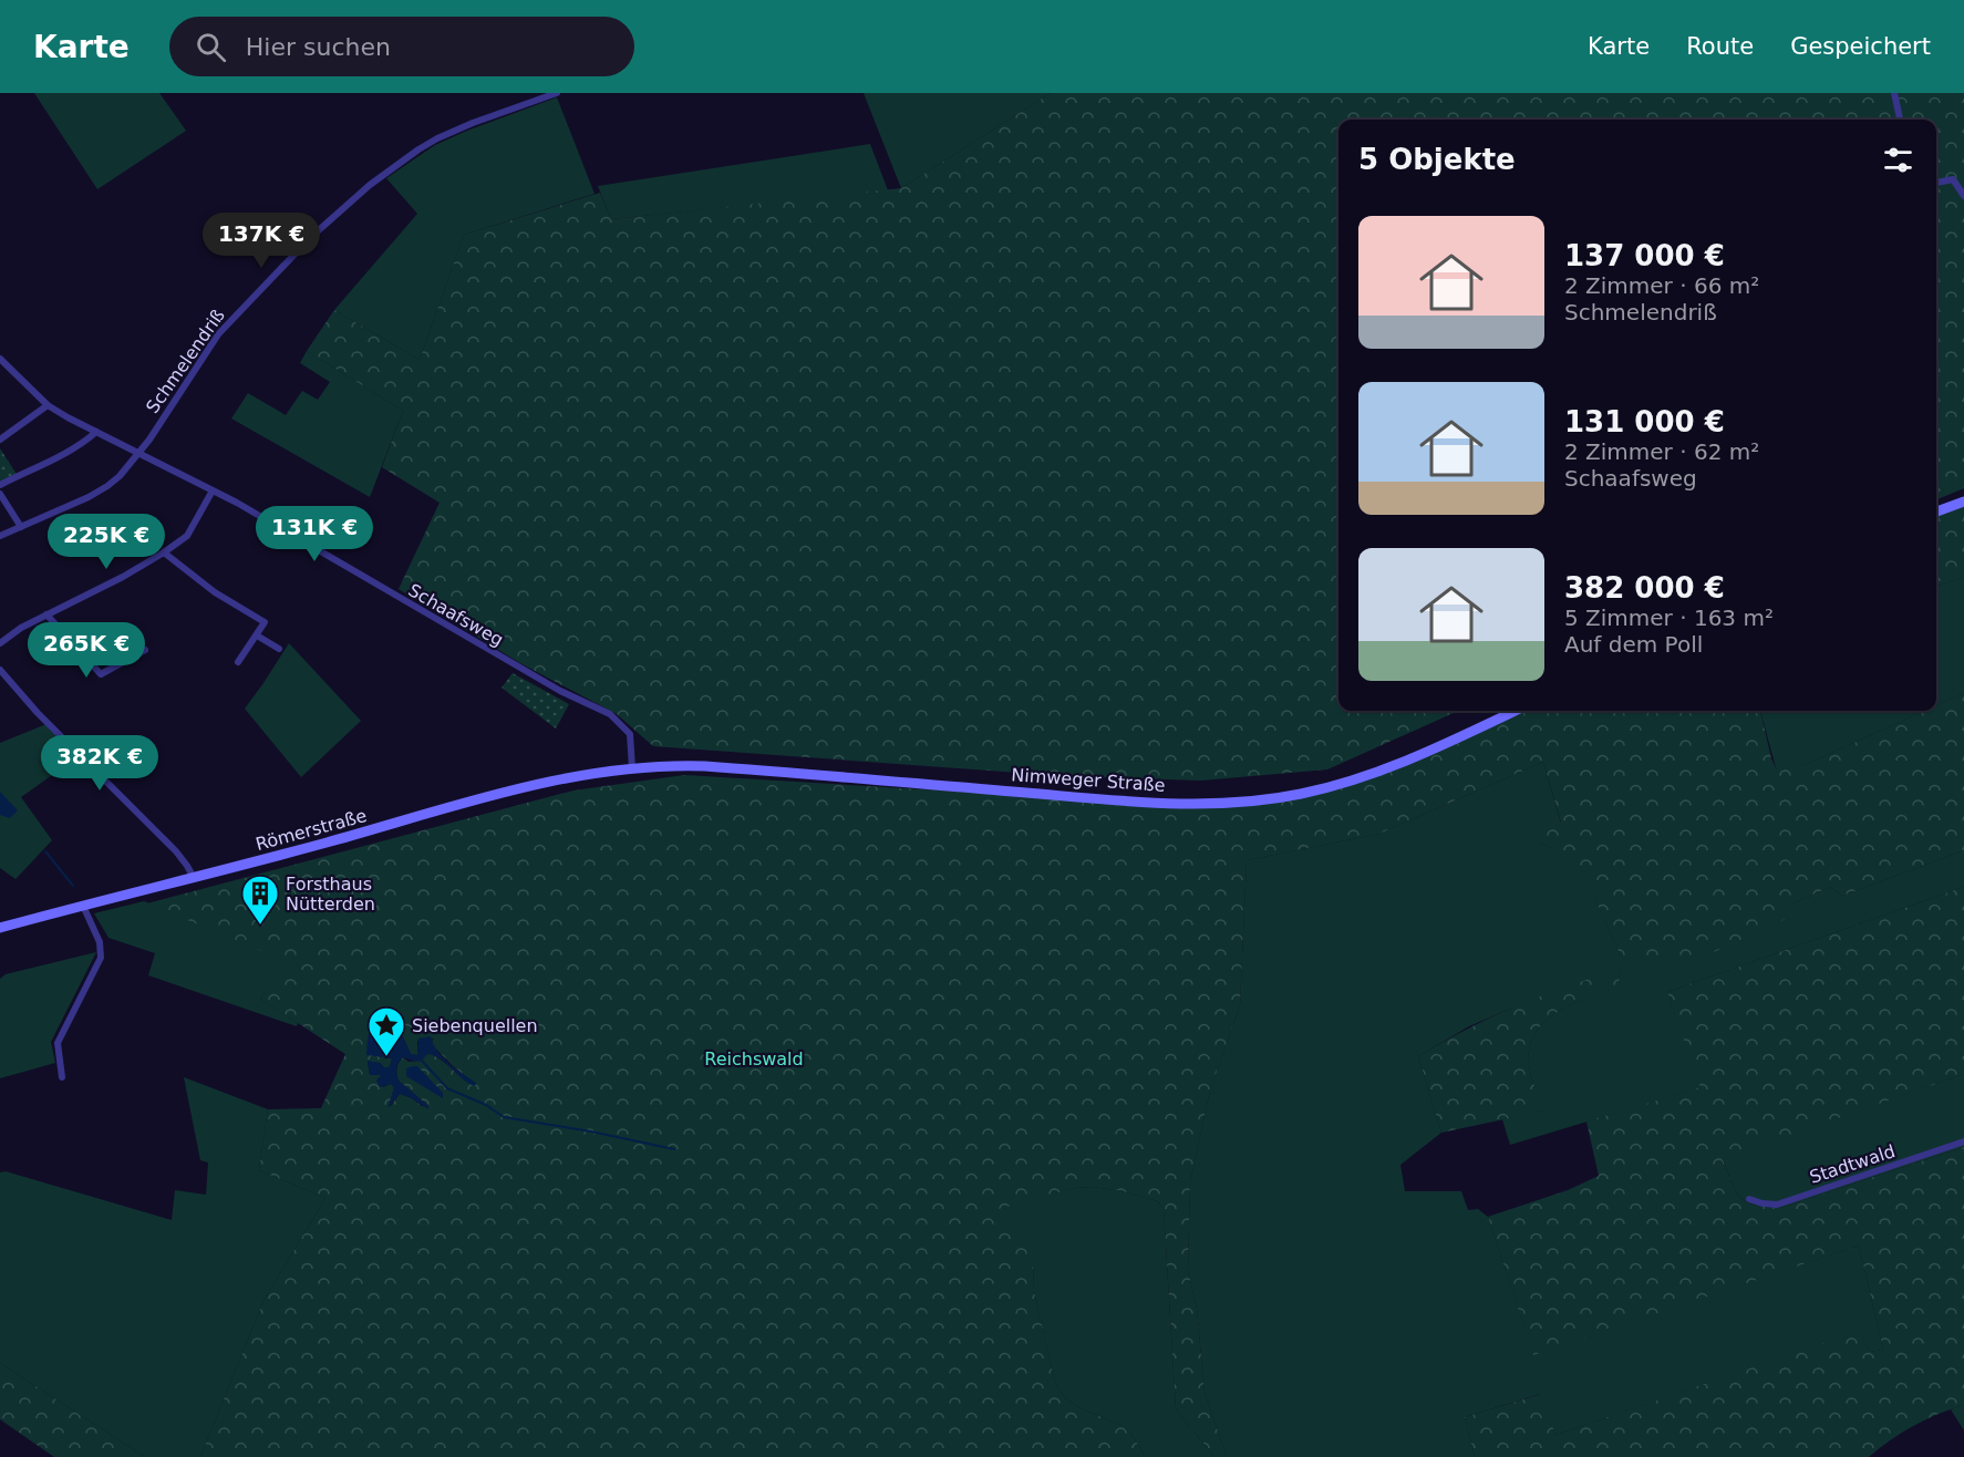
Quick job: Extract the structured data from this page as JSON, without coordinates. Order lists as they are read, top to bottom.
{
  "streets": {
    "main road": ["Nimweger Straße", "Römerstraße"],
    "street": ["Schmelendriß", "Schaafsweg", "Stadtwald"]
  },
  "crossings": [
    ["Schmelendriß", "Schaafsweg"],
    ["Schaafsweg", "Nimweger Straße"],
    ["Schaafsweg", "Römerstraße"],
    ["Nimweger Straße", "Römerstraße"]
  ],
  "parks": ["Reichswald"],
  "places": {
    "building": ["Forsthaus Nütterden"],
    "place": ["Siebenquellen"]
  },
  "page": {
    "header": "Karte",
    "search": "Hier suchen",
    "nav": ["Karte", "Route", "Gespeichert"],
    "heading": "5 Objekte",
    "list": [
      {
        "name": "137 000 €",
        "note": "2 Zimmer · 66 m² · Schmelendriß"
      },
      {
        "name": "131 000 €",
        "note": "2 Zimmer · 62 m² · Schaafsweg"
      },
      {
        "name": "382 000 €",
        "note": "5 Zimmer · 163 m² · Auf dem Poll"
      }
    ],
    "price": [
      "137K €",
      "131K €",
      "225K €",
      "265K €",
      "382K €"
    ]
  }
}
